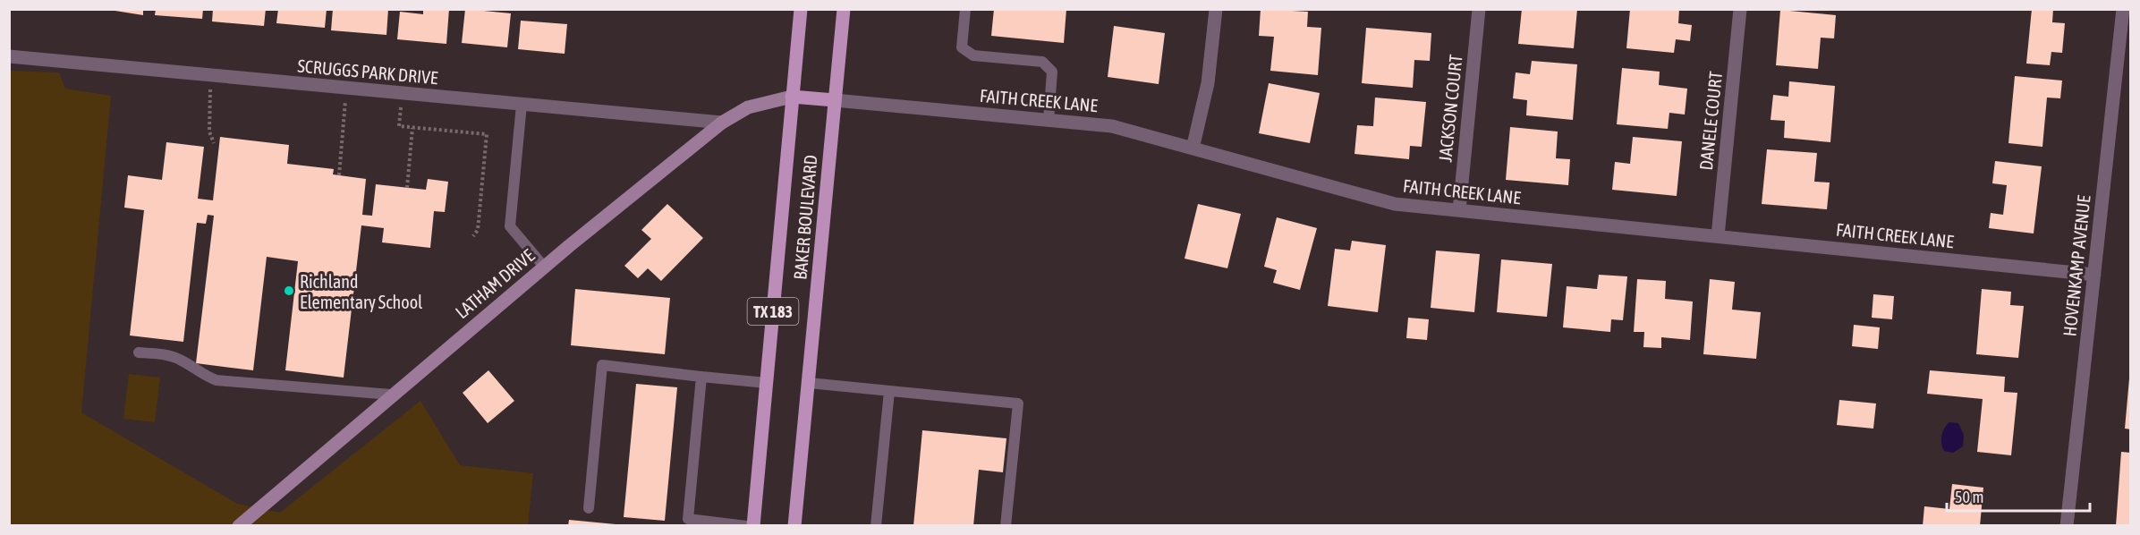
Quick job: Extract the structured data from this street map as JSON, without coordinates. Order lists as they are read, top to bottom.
{
  "streets": {
    "main road": ["BAKER BOULEVARD", "TX 183"],
    "street": [
      "SCRUGGS PARK DRIVE",
      "FAITH CREEK LANE",
      "JACKSON COURT",
      "DANELE COURT",
      "HOVENKAMP AVENUE",
      "LATHAM DRIVE"
    ]
  },
  "crossings": [
    ["SCRUGGS PARK DRIVE", "LATHAM DRIVE"],
    ["FAITH CREEK LANE", "JACKSON COURT"],
    ["FAITH CREEK LANE", "DANELE COURT"],
    ["FAITH CREEK LANE", "BAKER BOULEVARD"],
    ["FAITH CREEK LANE", "HOVENKAMP AVENUE"],
    ["BAKER BOULEVARD", "LATHAM DRIVE"]
  ],
  "places": ["Richland Elementary School"],
  "scale_bar": "50 m"
}
